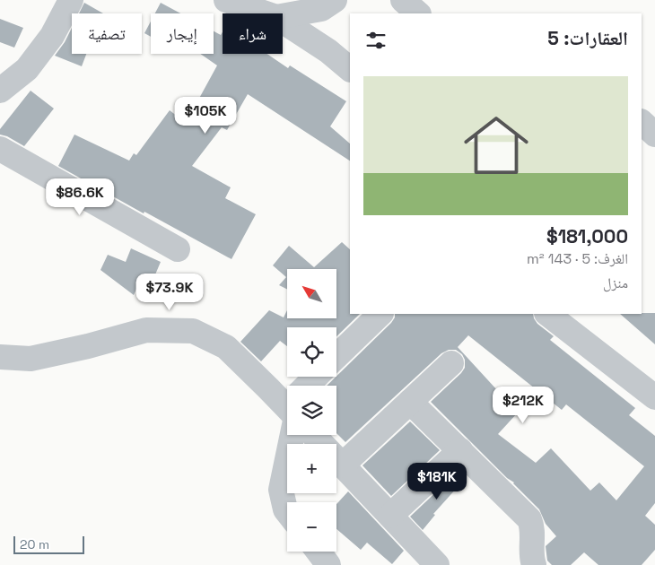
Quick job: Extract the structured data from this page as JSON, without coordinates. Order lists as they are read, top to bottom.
{
  "scale_bar": "20 m",
  "north": "top left",
  "page": {
    "chip": ["شراء", "إيجار", "تصفية"],
    "heading": "العقارات: 5",
    "list": [
      {
        "name": "$181,000",
        "note": "الغرف: 5 · 143 m² · منزل"
      }
    ],
    "price": [
      "$105K",
      "$86.6K",
      "$73.9K",
      "$212K",
      "$181K"
    ],
    "map_buttons": ["+", "−"],
    "scale": "20 m"
  }
}
